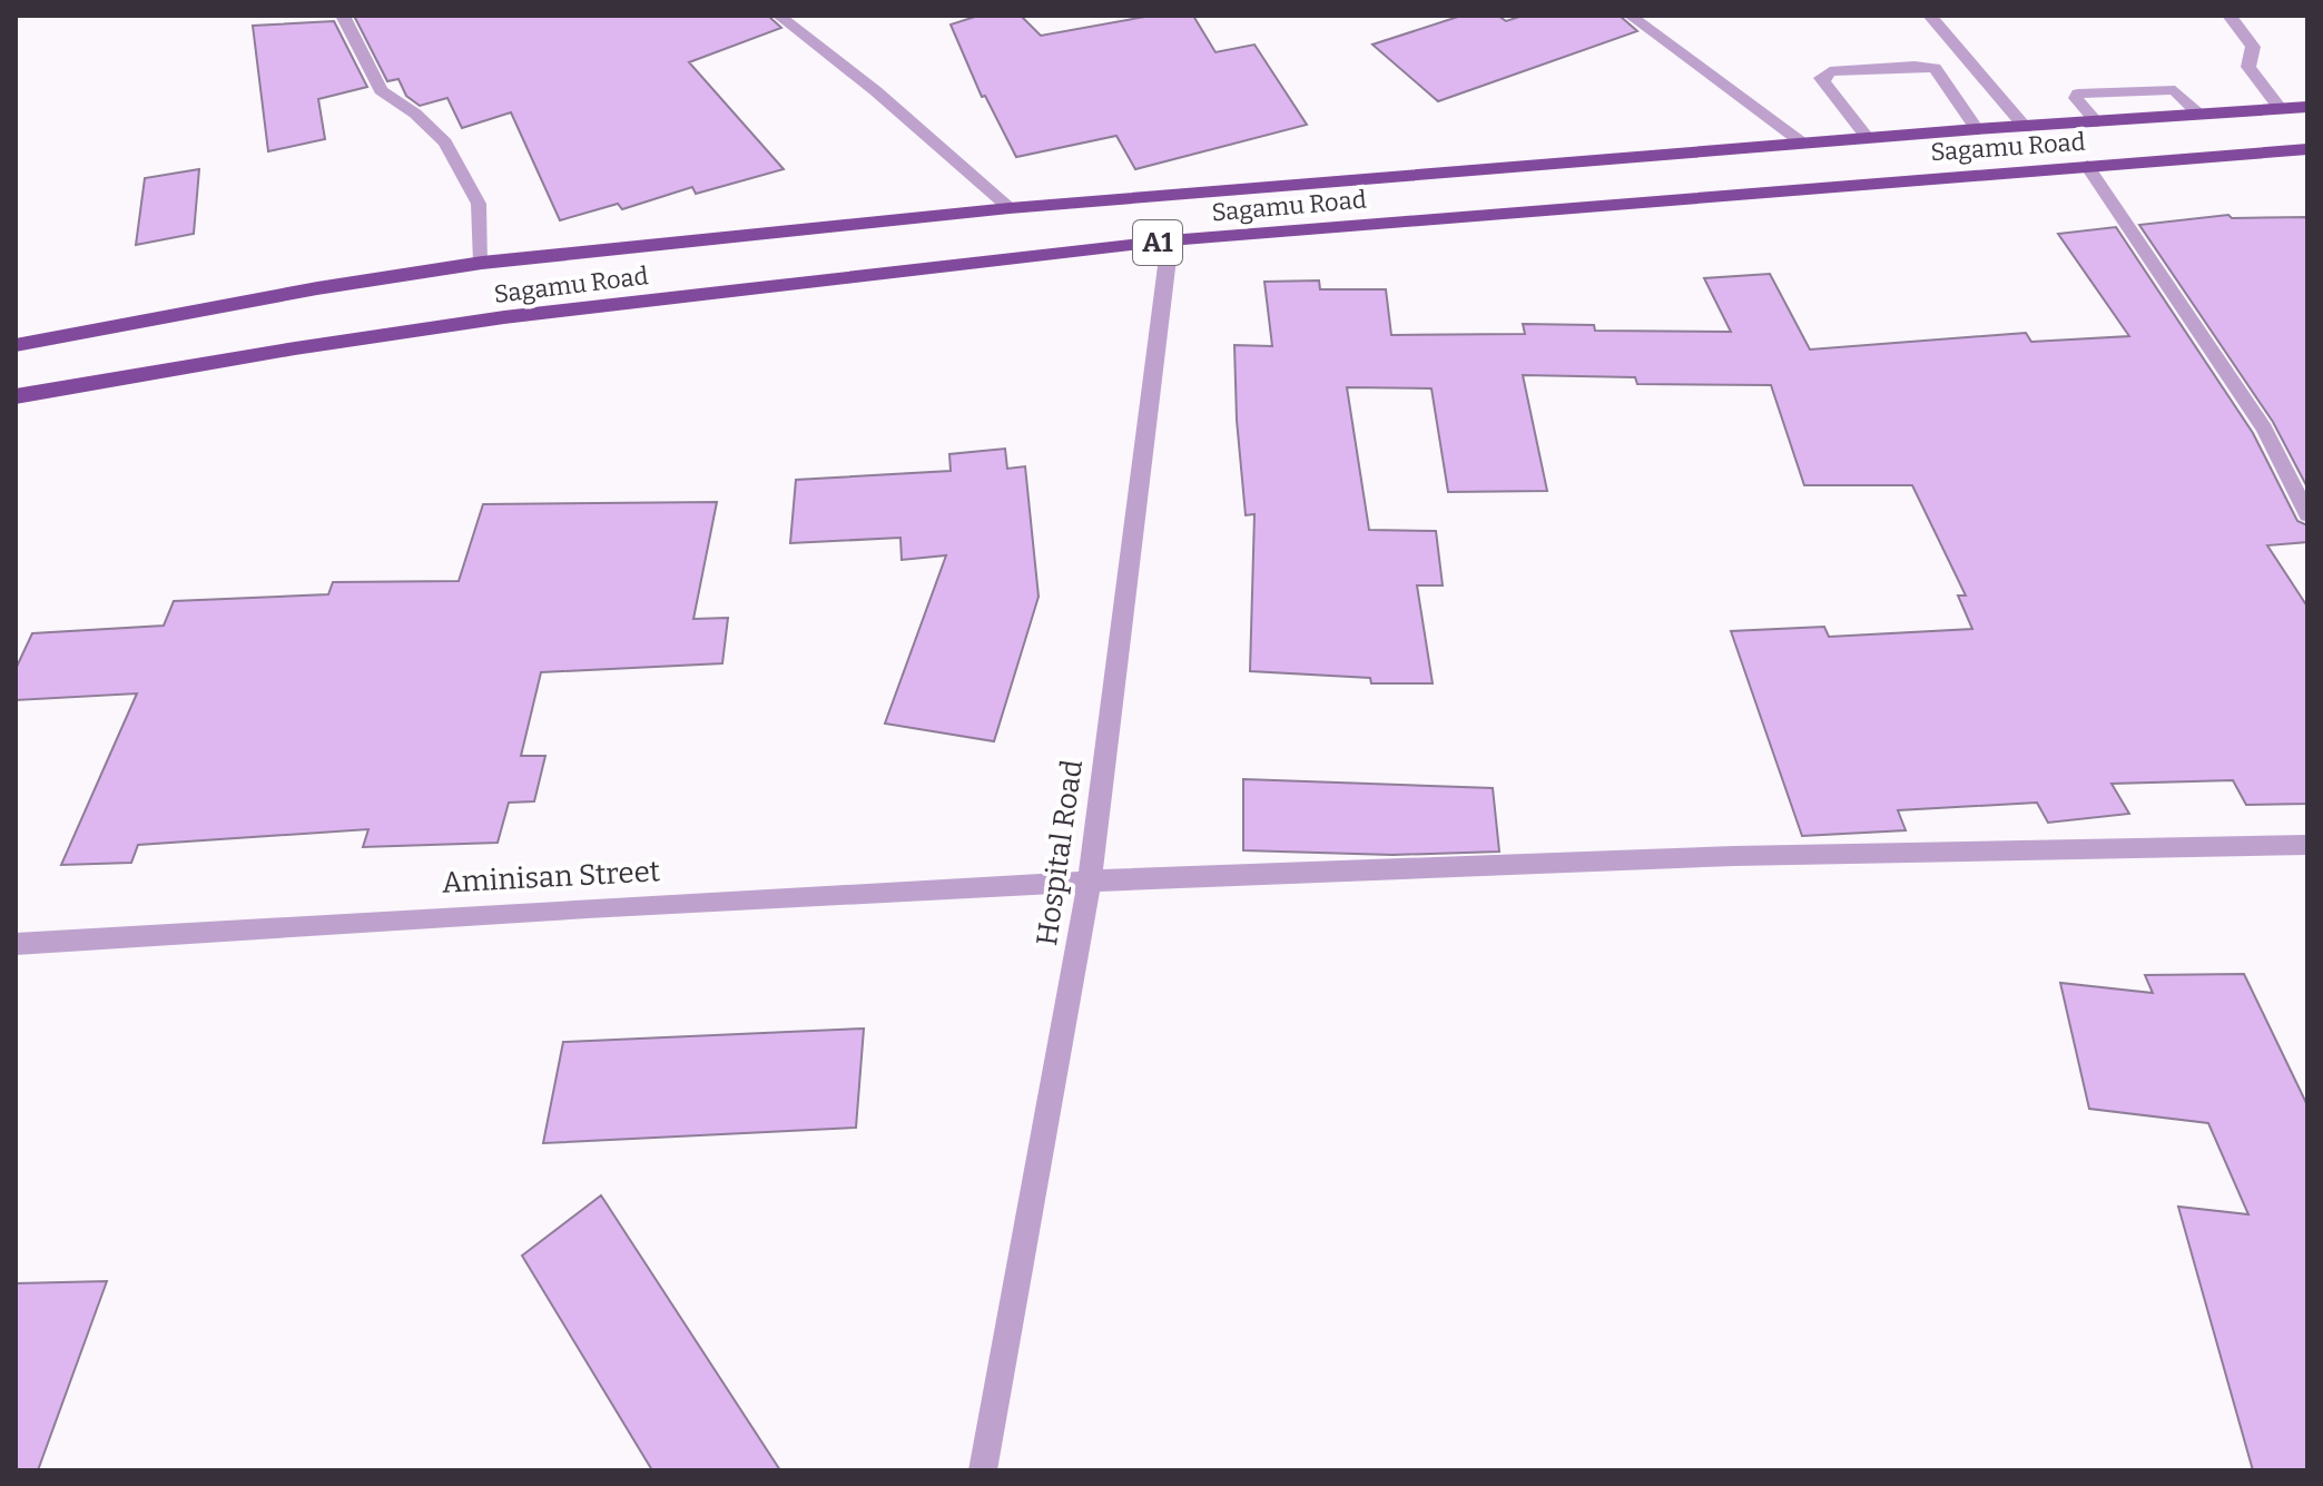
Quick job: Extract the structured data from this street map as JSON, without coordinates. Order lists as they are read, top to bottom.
{
  "streets": {
    "highway": ["Sagamu Road", "A1"],
    "street": ["Hospital Road", "Aminisan Street"]
  },
  "crossings": [
    ["Sagamu Road", "Hospital Road"],
    ["Hospital Road", "Aminisan Street"]
  ]
}
